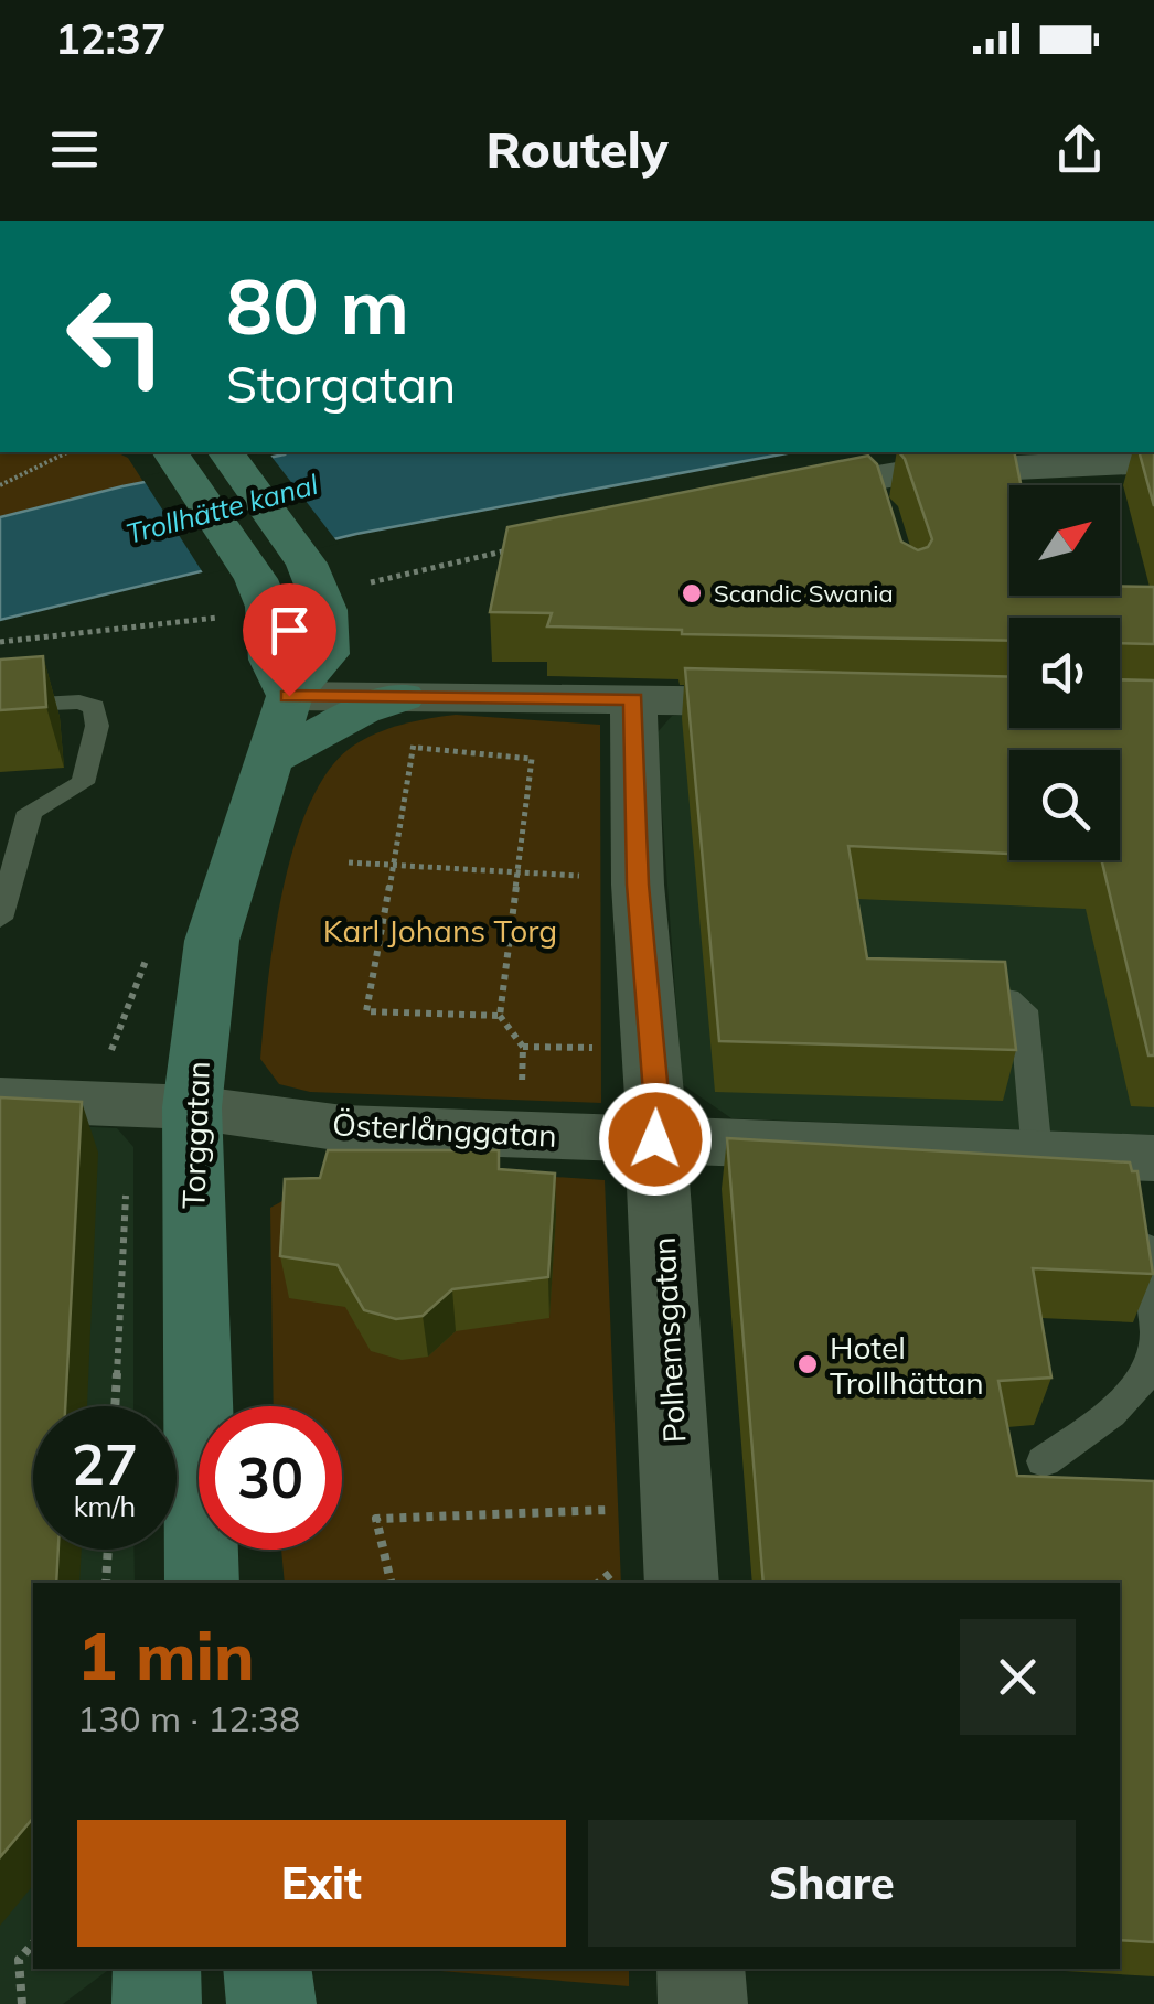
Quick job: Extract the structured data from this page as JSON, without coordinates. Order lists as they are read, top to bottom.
{
  "streets": {
    "main road": ["Torggatan"],
    "street": ["Österlånggatan", "Polhemsgatan"]
  },
  "crossings": [
    ["Österlånggatan", "Torggatan"],
    ["Österlånggatan", "Polhemsgatan"]
  ],
  "water": ["Trollhätte kanal"],
  "parks": ["Karl Johans Torg"],
  "places": ["Scandic Swania", "Hotel Trollhättan"],
  "north": "top right",
  "page": {
    "status": "12:37",
    "header": "Routely",
    "turn": ["80 m", "Storgatan"],
    "speed": "27 km/h",
    "limit": "30",
    "heading": ["1 min", "130 m · 12:38"],
    "buttons": ["Exit", "Share"]
  }
}
